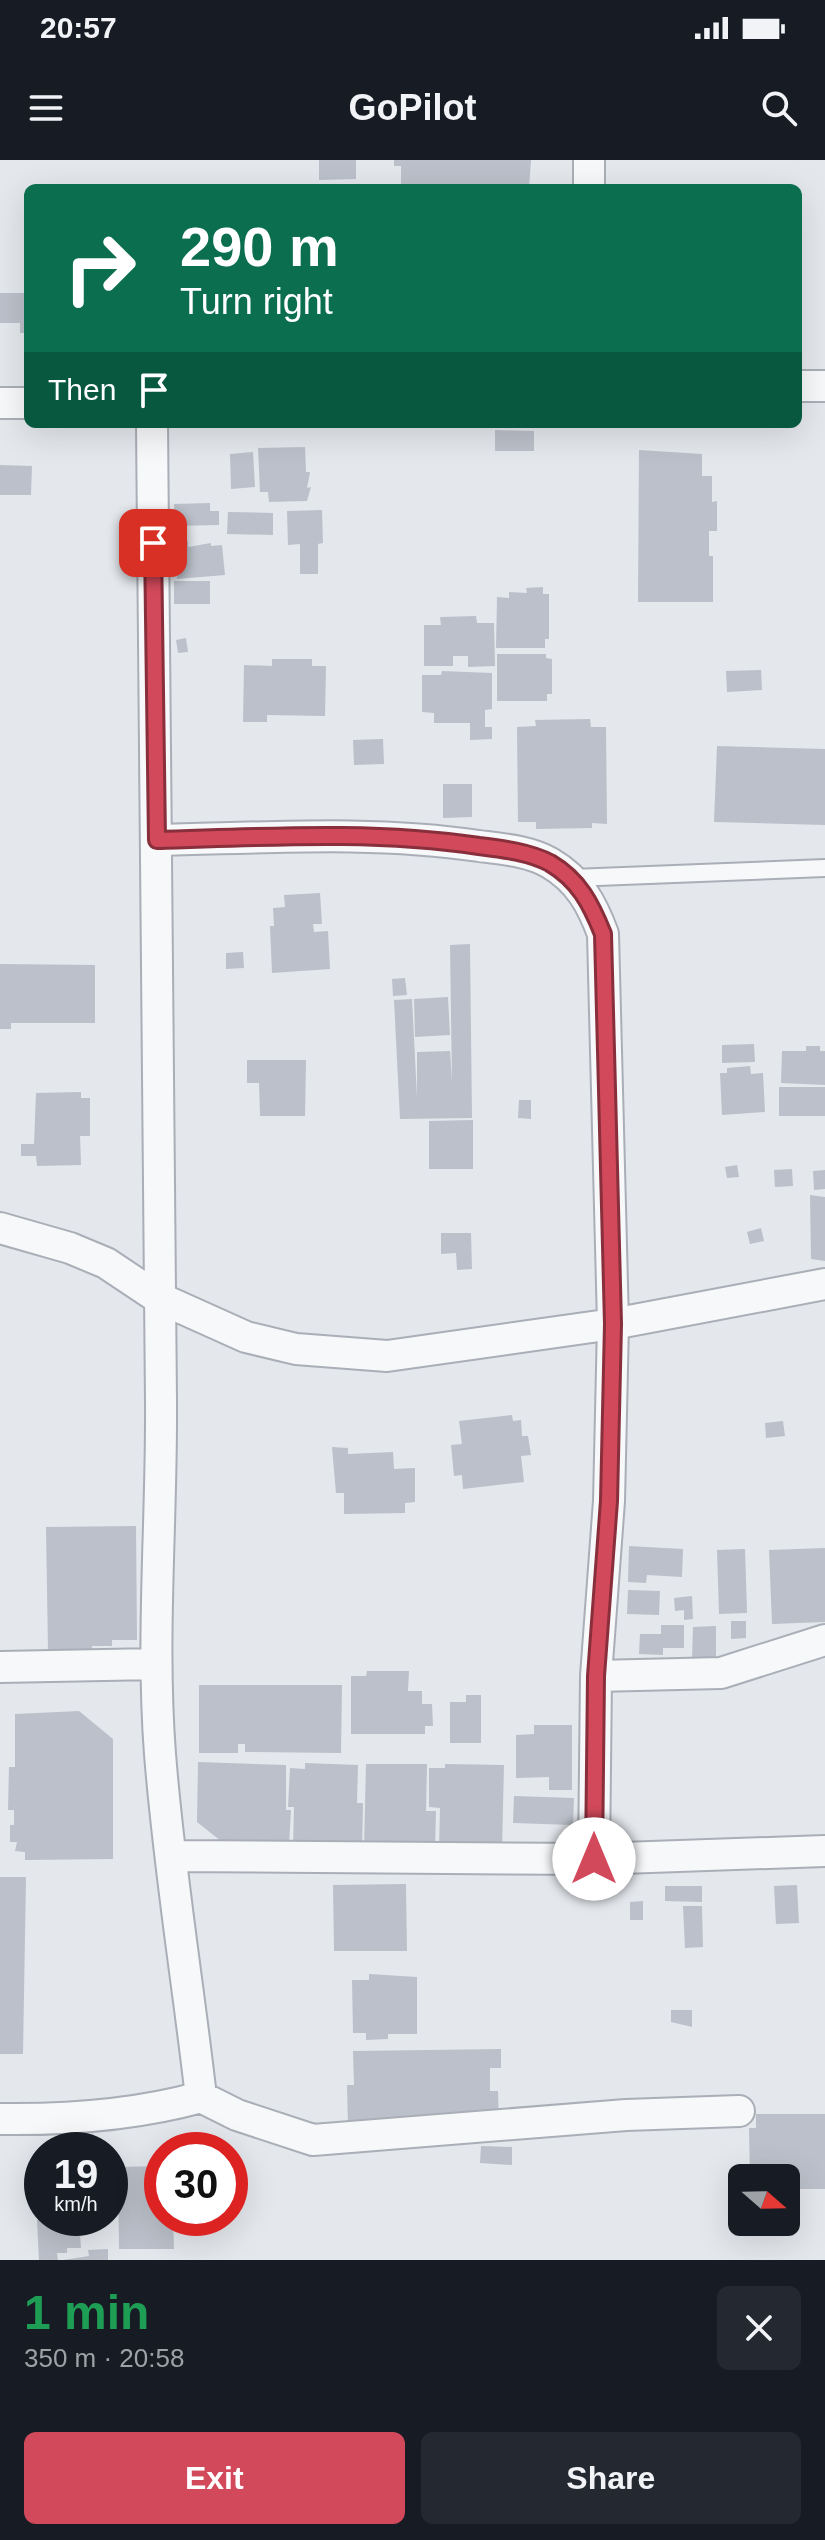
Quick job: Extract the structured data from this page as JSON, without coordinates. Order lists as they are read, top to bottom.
{
  "north": "right",
  "page": {
    "status": "20:57",
    "header": "GoPilot",
    "turn": ["290 m", "Turn right"],
    "then": "Then",
    "speed": "19 km/h",
    "limit": "30",
    "heading": ["1 min", "350 m · 20:58"],
    "buttons": ["Exit", "Share"]
  }
}
